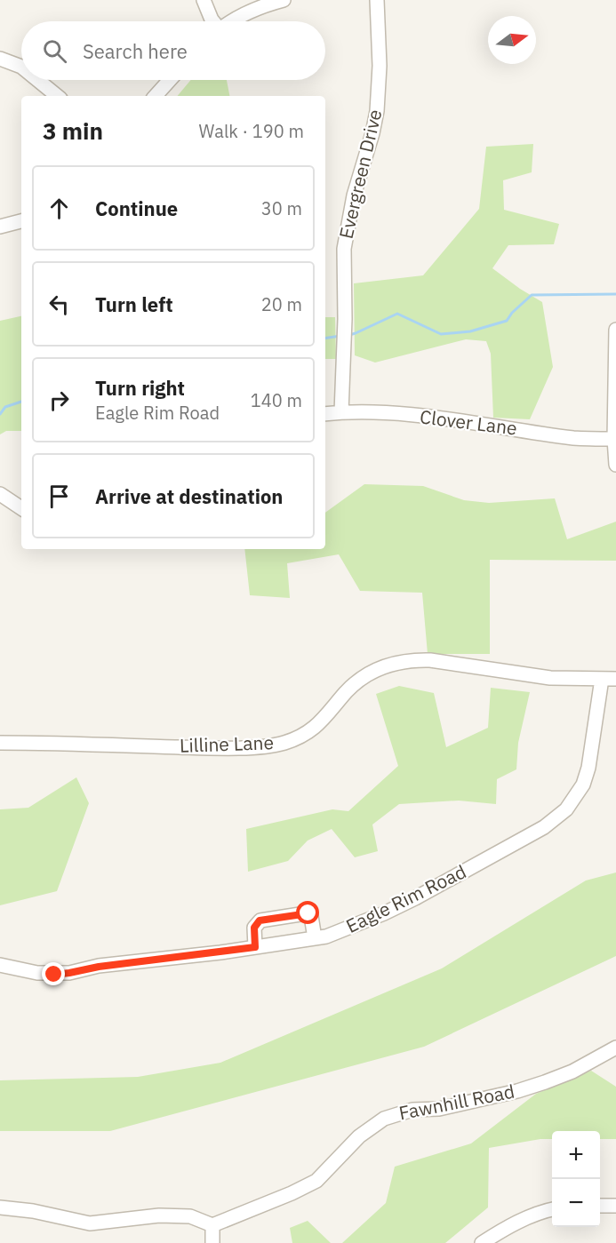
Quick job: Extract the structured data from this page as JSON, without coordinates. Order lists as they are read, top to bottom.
{
  "streets": {
    "street": [
      "Evergreen Drive",
      "Clover Lane",
      "Lilline Lane",
      "Eagle Rim Road",
      "Fawnhill Road"
    ]
  },
  "crossings": [
    ["Evergreen Drive", "Clover Lane"],
    ["Lilline Lane", "Eagle Rim Road"]
  ],
  "north": "right",
  "page": {
    "search": "Search here",
    "heading": ["3 min", "Walk · 190 m"],
    "list": [
      ["Continue", "30 m"],
      ["Turn left", "20 m"],
      ["Turn right", "Eagle Rim Road", "140 m"],
      "Arrive at destination"
    ],
    "map_buttons": ["+", "−"]
  }
}
